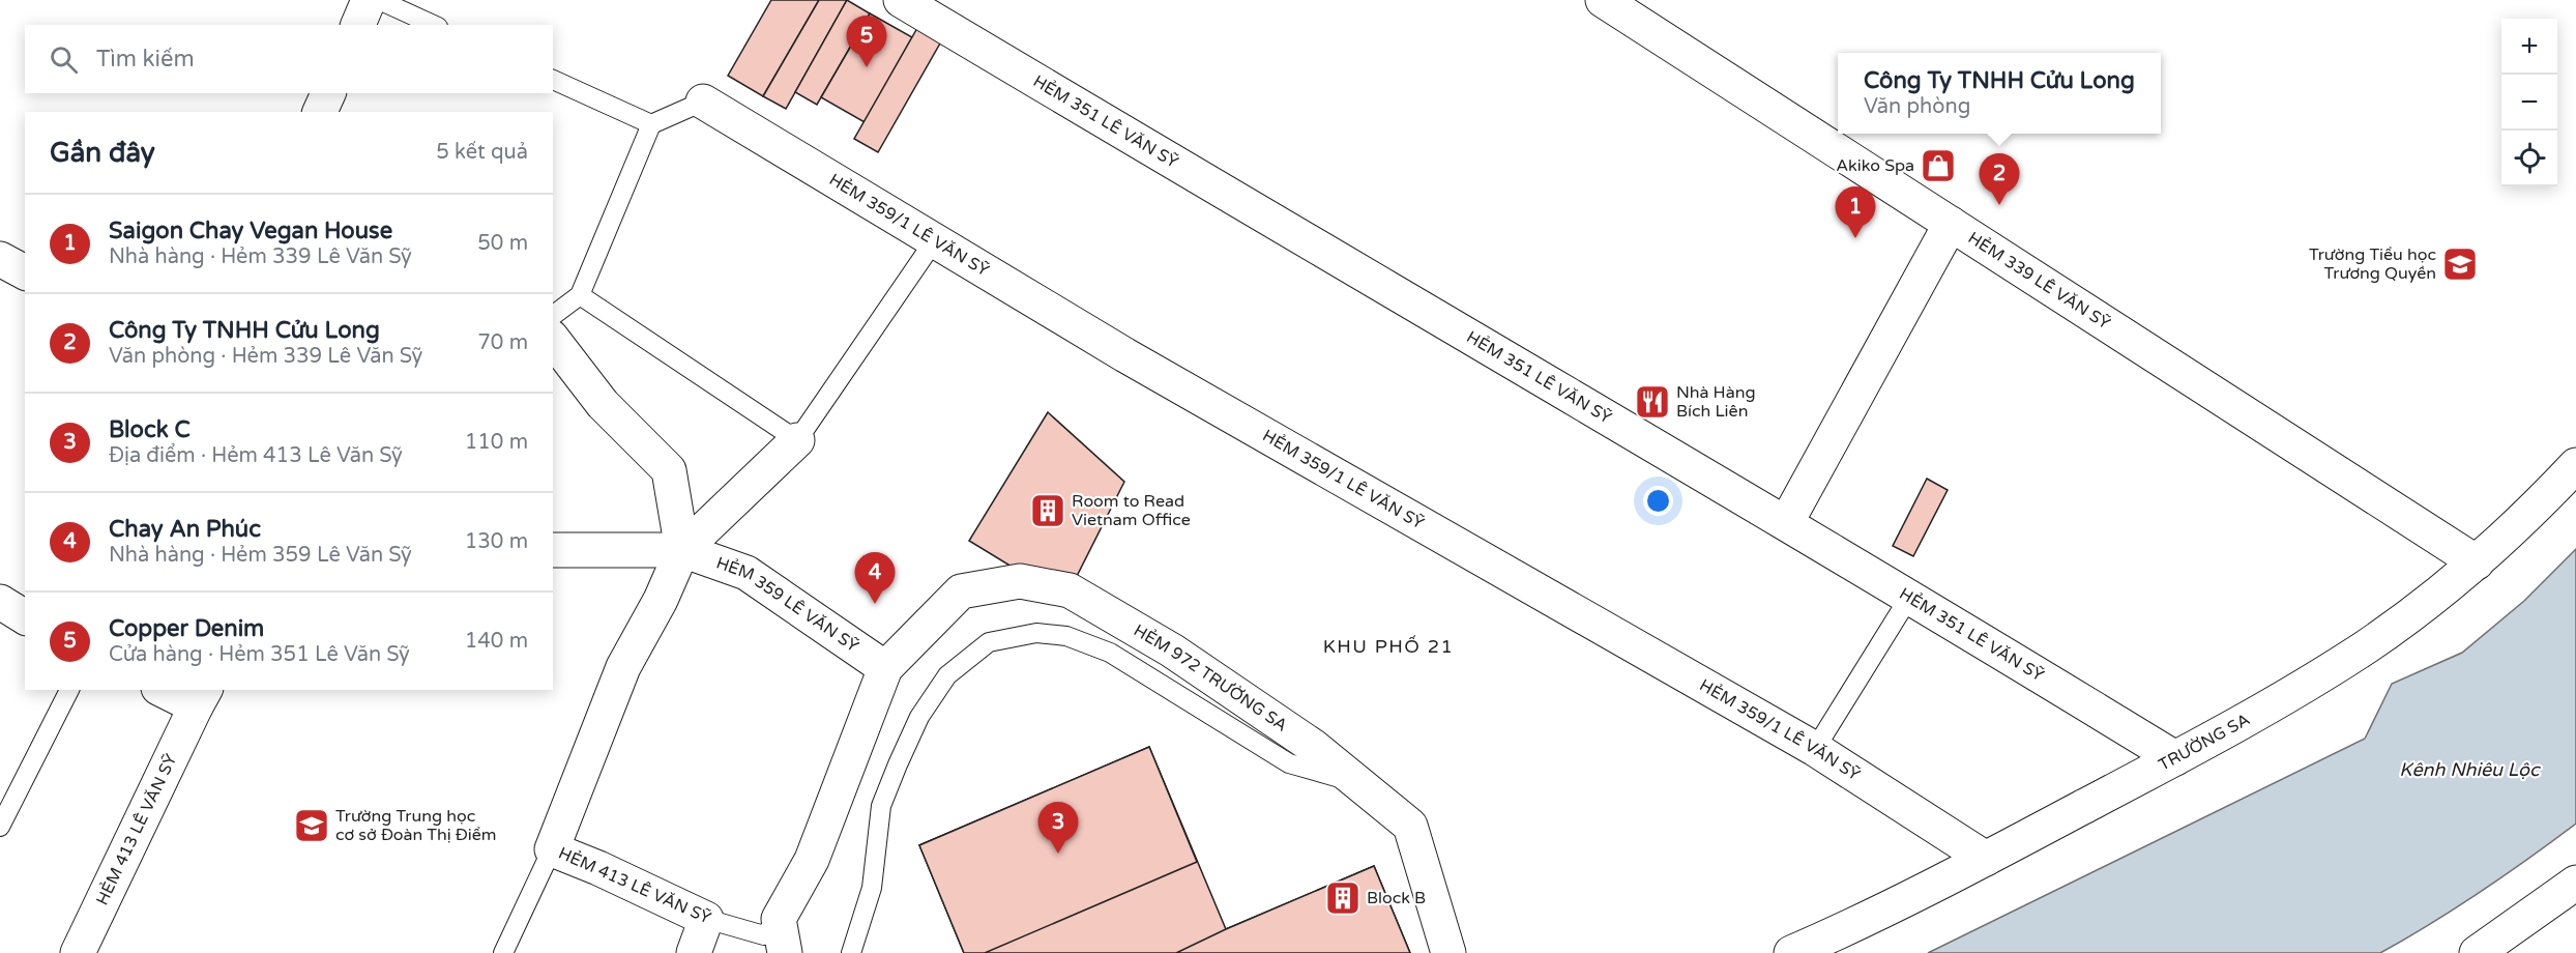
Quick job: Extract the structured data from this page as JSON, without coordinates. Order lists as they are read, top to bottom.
{
  "streets": {
    "street": [
      "HẺM 351 LÊ VĂN SỸ",
      "HẺM 359/1 LÊ VĂN SỸ",
      "HẺM 339 LÊ VĂN SỸ",
      "HẺM 359 LÊ VĂN SỸ",
      "HẺM 972 TRƯỜNG SA",
      "TRƯỜNG SA",
      "HẺM 413 LÊ VĂN SỸ"
    ]
  },
  "crossings": [
    ["HẺM 351 LÊ VĂN SỸ", "TRƯỜNG SA"],
    ["HẺM 359/1 LÊ VĂN SỸ", "TRƯỜNG SA"],
    ["HẺM 339 LÊ VĂN SỸ", "TRƯỜNG SA"],
    ["HẺM 359 LÊ VĂN SỸ", "HẺM 972 TRƯỜNG SA"],
    ["HẺM 359 LÊ VĂN SỸ", "HẺM 413 LÊ VĂN SỸ"],
    ["HẺM 972 TRƯỜNG SA", "HẺM 413 LÊ VĂN SỸ"]
  ],
  "districts": ["KHU PHỐ 21"],
  "water": ["Kênh Nhiêu Lộc"],
  "places": {
    "shop": ["Akiko Spa"],
    "school or university": ["Trường Tiểu học Trương Quyền", "Trường Trung học cơ sở Đoàn Thị Điểm"],
    "restaurant": ["Nhà Hàng Bích Liên"],
    "building": ["Room to Read Vietnam Office", "Block B"]
  },
  "page": {
    "pins": [
      "5",
      "2",
      "1",
      "4",
      "3"
    ],
    "map_buttons": ["+", "−"],
    "search": "Tìm kiếm",
    "popup": ["Công Ty TNHH Cửu Long", "Văn phòng"],
    "heading": ["Gần đây", "5 kết quả"],
    "list": [
      {
        "mark": "1",
        "name": "Saigon Chay Vegan House",
        "note": "Nhà hàng · Hẻm 339 Lê Văn Sỹ",
        "value": "50 m"
      },
      {
        "mark": "2",
        "name": "Công Ty TNHH Cửu Long",
        "note": "Văn phòng · Hẻm 339 Lê Văn Sỹ",
        "value": "70 m"
      },
      {
        "mark": "3",
        "name": "Block C",
        "note": "Địa điểm · Hẻm 413 Lê Văn Sỹ",
        "value": "110 m"
      },
      {
        "mark": "4",
        "name": "Chay An Phúc",
        "note": "Nhà hàng · Hẻm 359 Lê Văn Sỹ",
        "value": "130 m"
      },
      {
        "mark": "5",
        "name": "Copper Denim",
        "note": "Cửa hàng · Hẻm 351 Lê Văn Sỹ",
        "value": "140 m"
      }
    ]
  }
}
